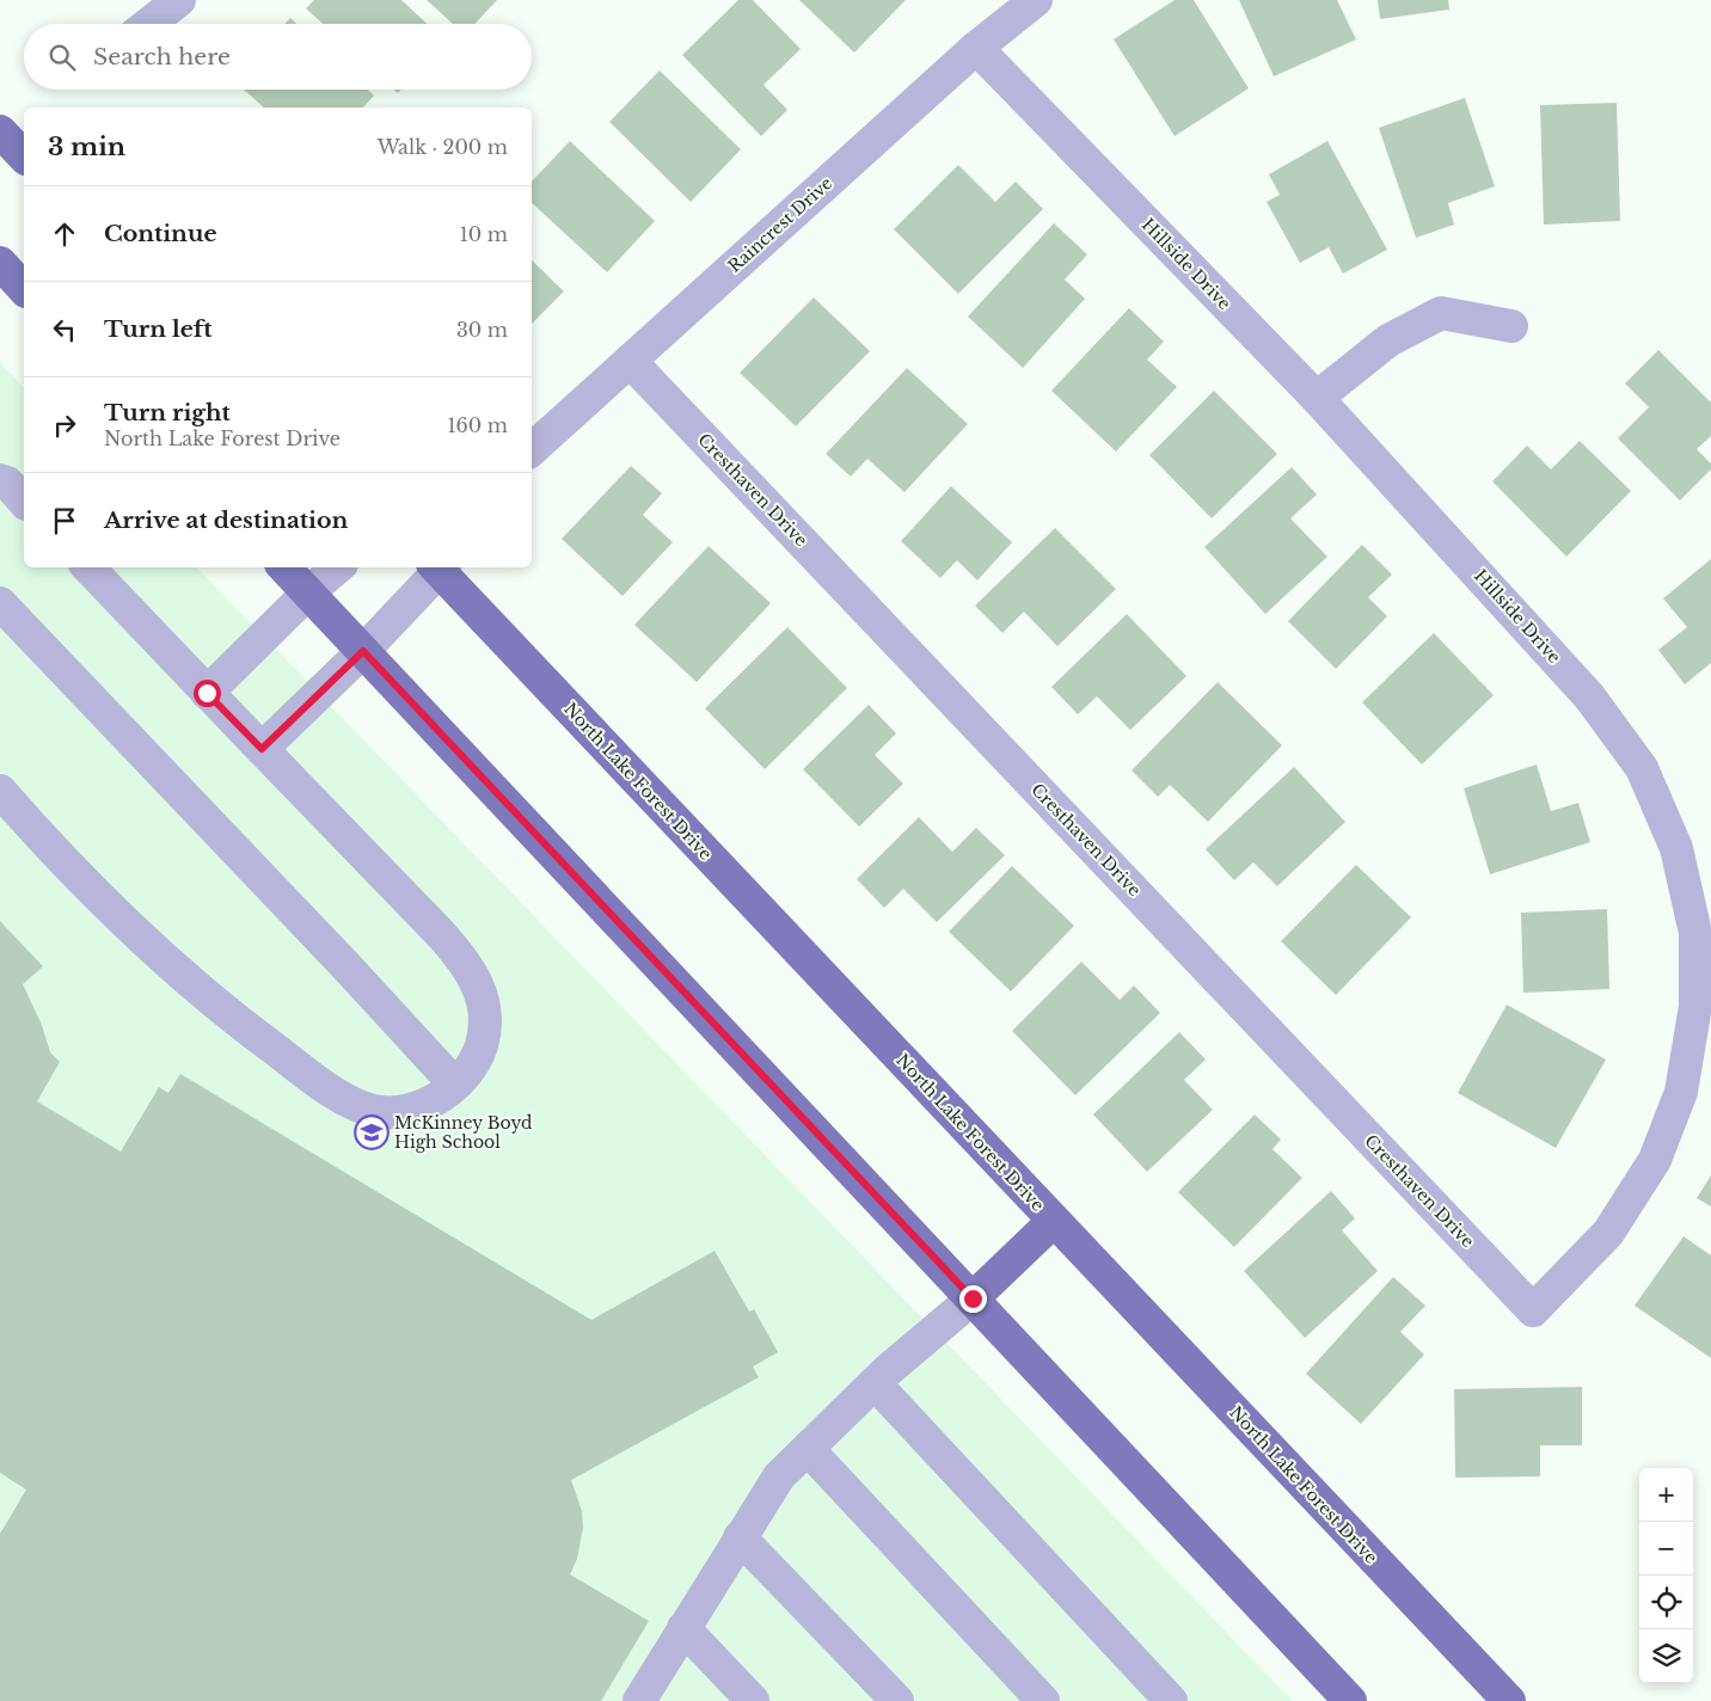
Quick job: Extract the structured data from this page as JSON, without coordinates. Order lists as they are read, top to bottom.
{
  "streets": {
    "main road": ["North Lake Forest Drive"],
    "street": ["Raincrest Drive", "Hillside Drive", "Cresthaven Drive"]
  },
  "crossings": [
    ["Raincrest Drive", "Hillside Drive"],
    ["Raincrest Drive", "Cresthaven Drive"],
    ["Hillside Drive", "Cresthaven Drive"]
  ],
  "places": {
    "school or university": ["McKinney Boyd High School"]
  },
  "page": {
    "search": "Search here",
    "heading": ["3 min", "Walk · 200 m"],
    "list": [
      ["Continue", "10 m"],
      ["Turn left", "30 m"],
      ["Turn right", "North Lake Forest Drive", "160 m"],
      "Arrive at destination"
    ],
    "map_buttons": ["+", "−"]
  }
}
